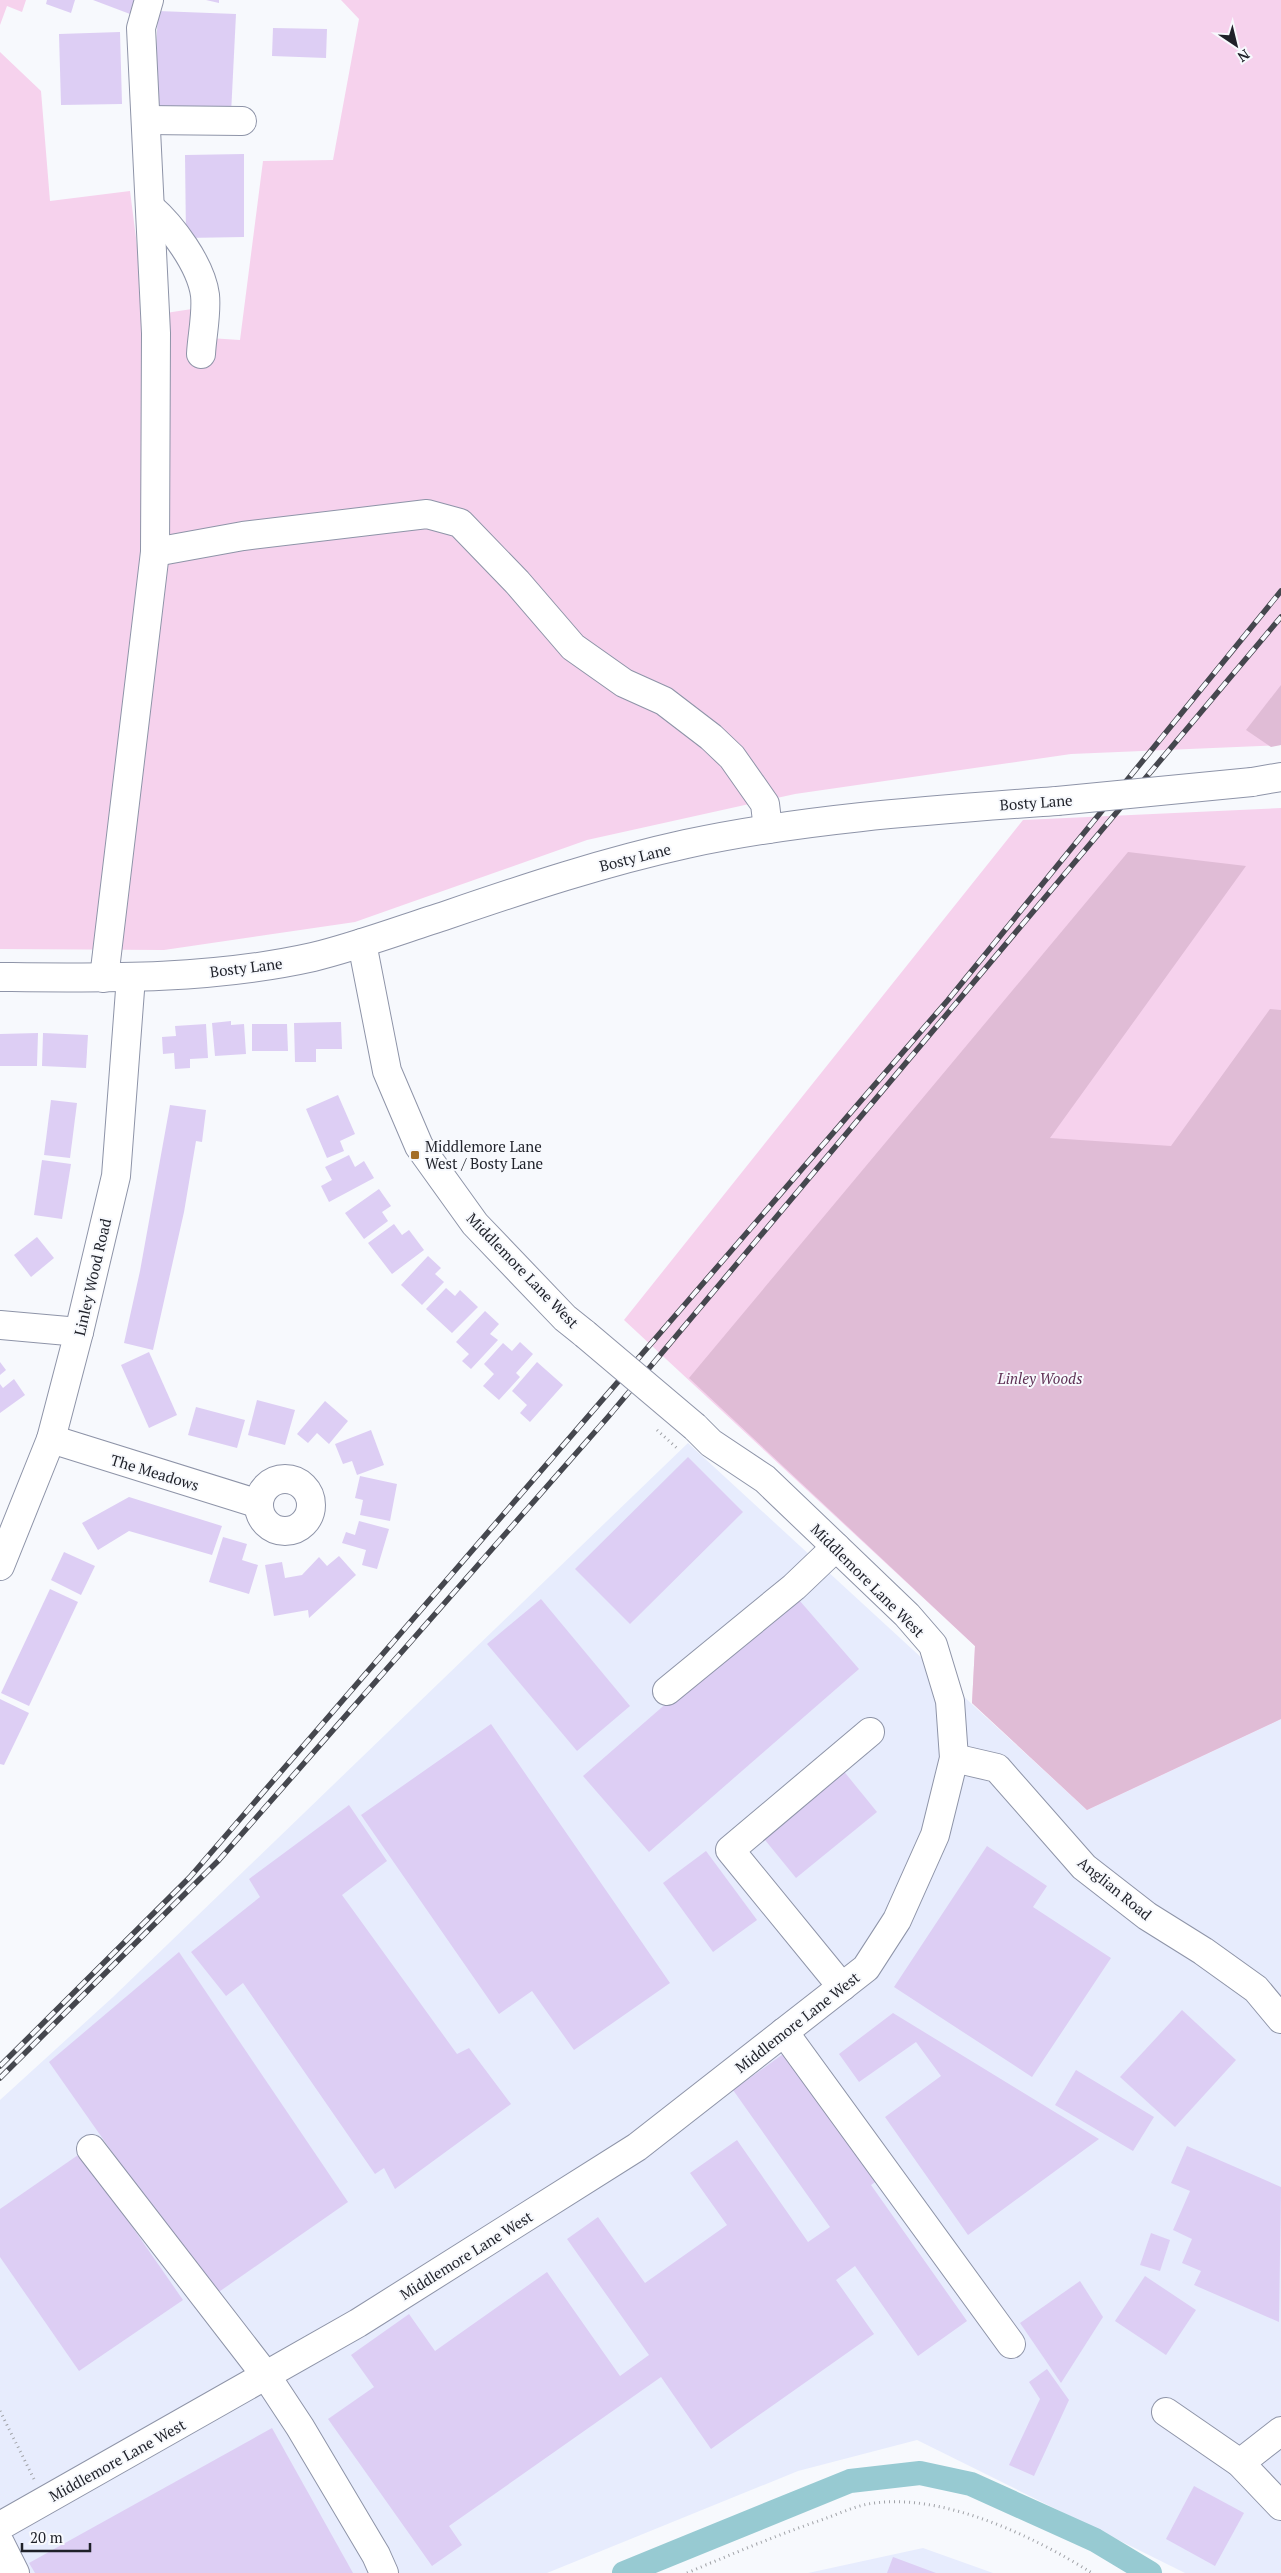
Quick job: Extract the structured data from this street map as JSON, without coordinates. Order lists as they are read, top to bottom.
{
  "streets": {
    "street": [
      "Bosty Lane",
      "Middlemore Lane West",
      "Linley Wood Road",
      "The Meadows",
      "Anglian Road"
    ]
  },
  "crossings": [
    ["Bosty Lane", "Middlemore Lane West"],
    ["Bosty Lane", "Linley Wood Road"],
    ["Middlemore Lane West", "Anglian Road"],
    ["Linley Wood Road", "The Meadows"]
  ],
  "parks": ["Linley Woods"],
  "places": {
    "transit": ["Middlemore Lane West / Bosty Lane"]
  },
  "scale_bar": "20 m",
  "north": "bottom right"
}
